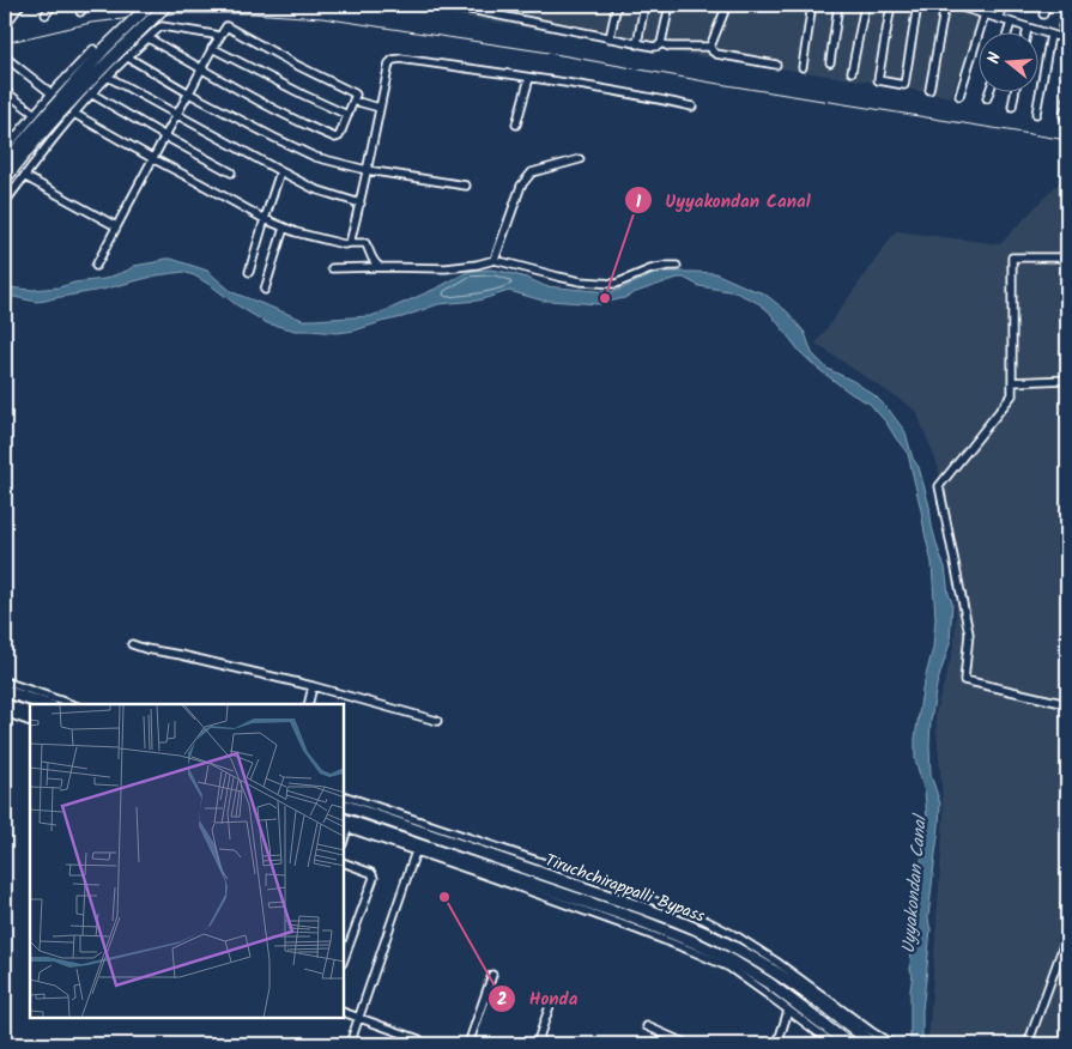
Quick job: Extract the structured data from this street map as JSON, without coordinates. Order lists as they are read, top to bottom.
{
  "streets": {
    "highway": ["Tiruchchirappalli Bypass"]
  },
  "water": ["Uyyakondan Canal"],
  "places": ["Uyyakondan Canal", "Honda"],
  "north": "left"
}
